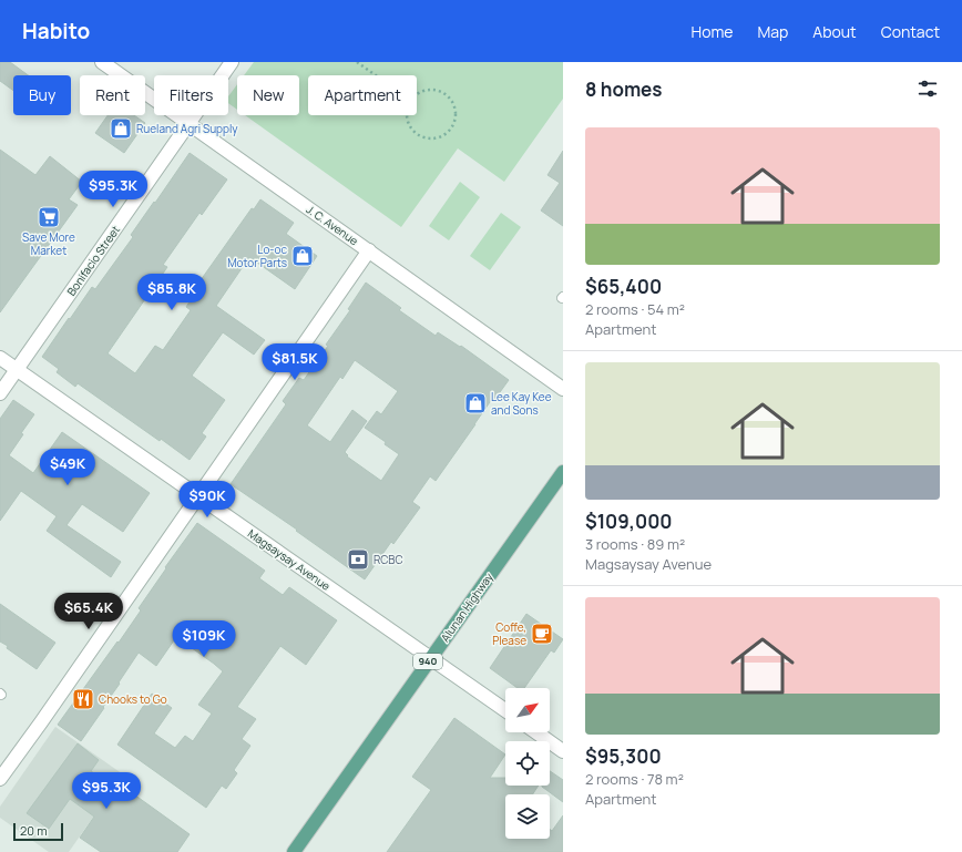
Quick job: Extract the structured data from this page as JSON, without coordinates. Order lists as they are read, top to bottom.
{
  "streets": {
    "main road": ["Alunan Highway", "940"],
    "street": ["J. C. Avenue", "Bonifacio Street", "Magsaysay Avenue"]
  },
  "crossings": [
    ["J. C. Avenue", "Bonifacio Street"],
    ["Bonifacio Street", "Magsaysay Avenue"],
    ["Magsaysay Avenue", "Alunan Highway"]
  ],
  "places": {
    "shop": ["Rueland Agri Supply", "Lo-oc Motor Parts", "Lee Kay Kee and Sons"],
    "supermarket": ["Save More Market"],
    "bank": ["RCBC"],
    "cafe": ["Coffe, Please"],
    "restaurant": ["Chooks to Go"]
  },
  "scale_bar": "20 m",
  "north": "top right",
  "page": {
    "header": "Habito",
    "nav": [
      "Home",
      "Map",
      "About",
      "Contact"
    ],
    "heading": "8 homes",
    "chip": [
      "Buy",
      "Rent",
      "Filters",
      "New",
      "Apartment"
    ],
    "list": [
      {
        "name": "$65,400",
        "note": "2 rooms · 54 m² · Apartment"
      },
      {
        "name": "$109,000",
        "note": "3 rooms · 89 m² · Magsaysay Avenue"
      },
      {
        "name": "$95,300",
        "note": "2 rooms · 78 m² · Apartment"
      }
    ],
    "price": [
      "$95.3K",
      "$85.8K",
      "$81.5K",
      "$49K",
      "$90K",
      "$65.4K",
      "$109K",
      "$95.3K"
    ],
    "scale": "20 m"
  }
}
